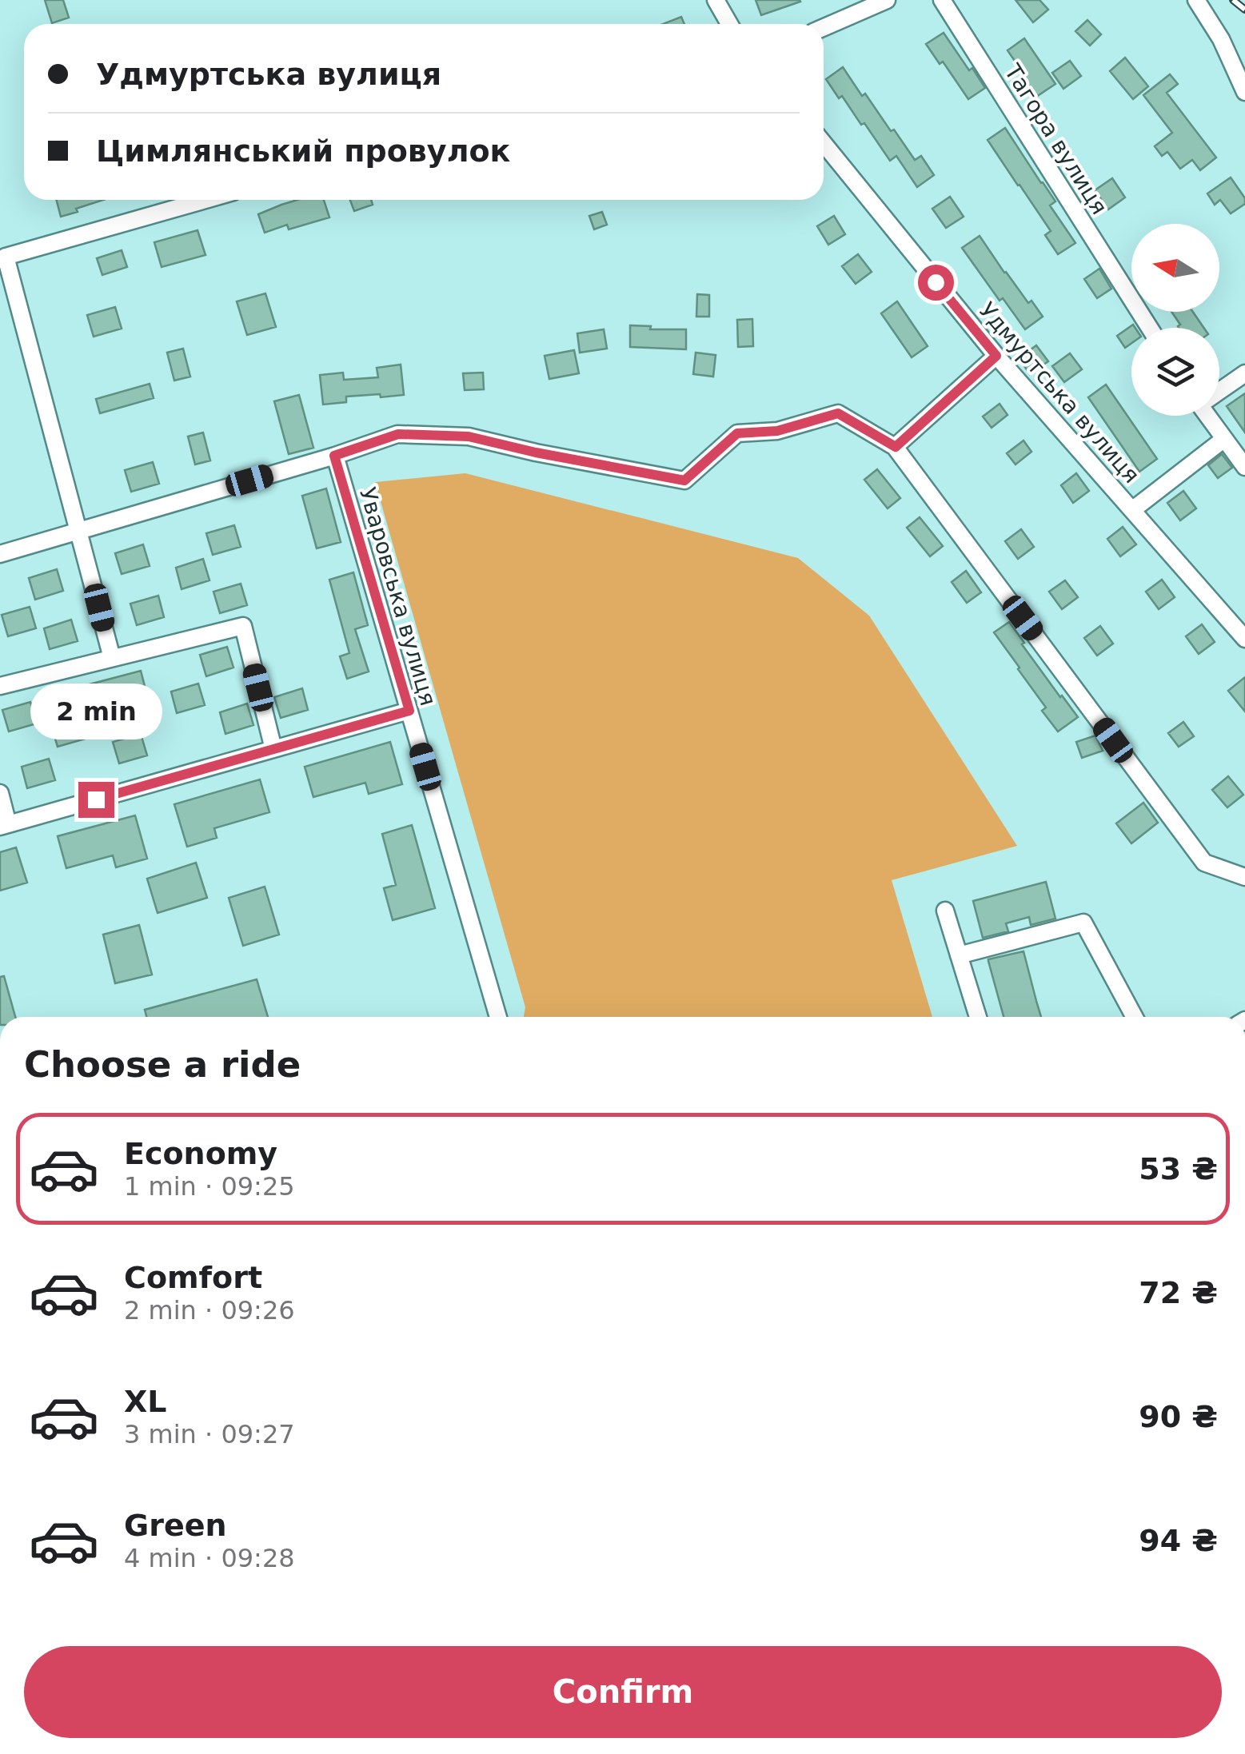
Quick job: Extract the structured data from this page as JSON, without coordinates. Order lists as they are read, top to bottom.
{
  "streets": {
    "street": ["Тагора вулиця", "Удмуртська вулиця", "Уваровська вулиця"]
  },
  "north": "left",
  "page": {
    "banner": ["Удмуртська вулиця", "Цимлянський провулок"],
    "bubble": "2 min",
    "heading": "Choose a ride",
    "list": [
      {
        "name": "Economy",
        "note": "1 min · 09:25",
        "value": "53 ₴"
      },
      {
        "name": "Comfort",
        "note": "2 min · 09:26",
        "value": "72 ₴"
      },
      {
        "name": "XL",
        "note": "3 min · 09:27",
        "value": "90 ₴"
      },
      {
        "name": "Green",
        "note": "4 min · 09:28",
        "value": "94 ₴"
      }
    ],
    "buttons": "Confirm"
  }
}
